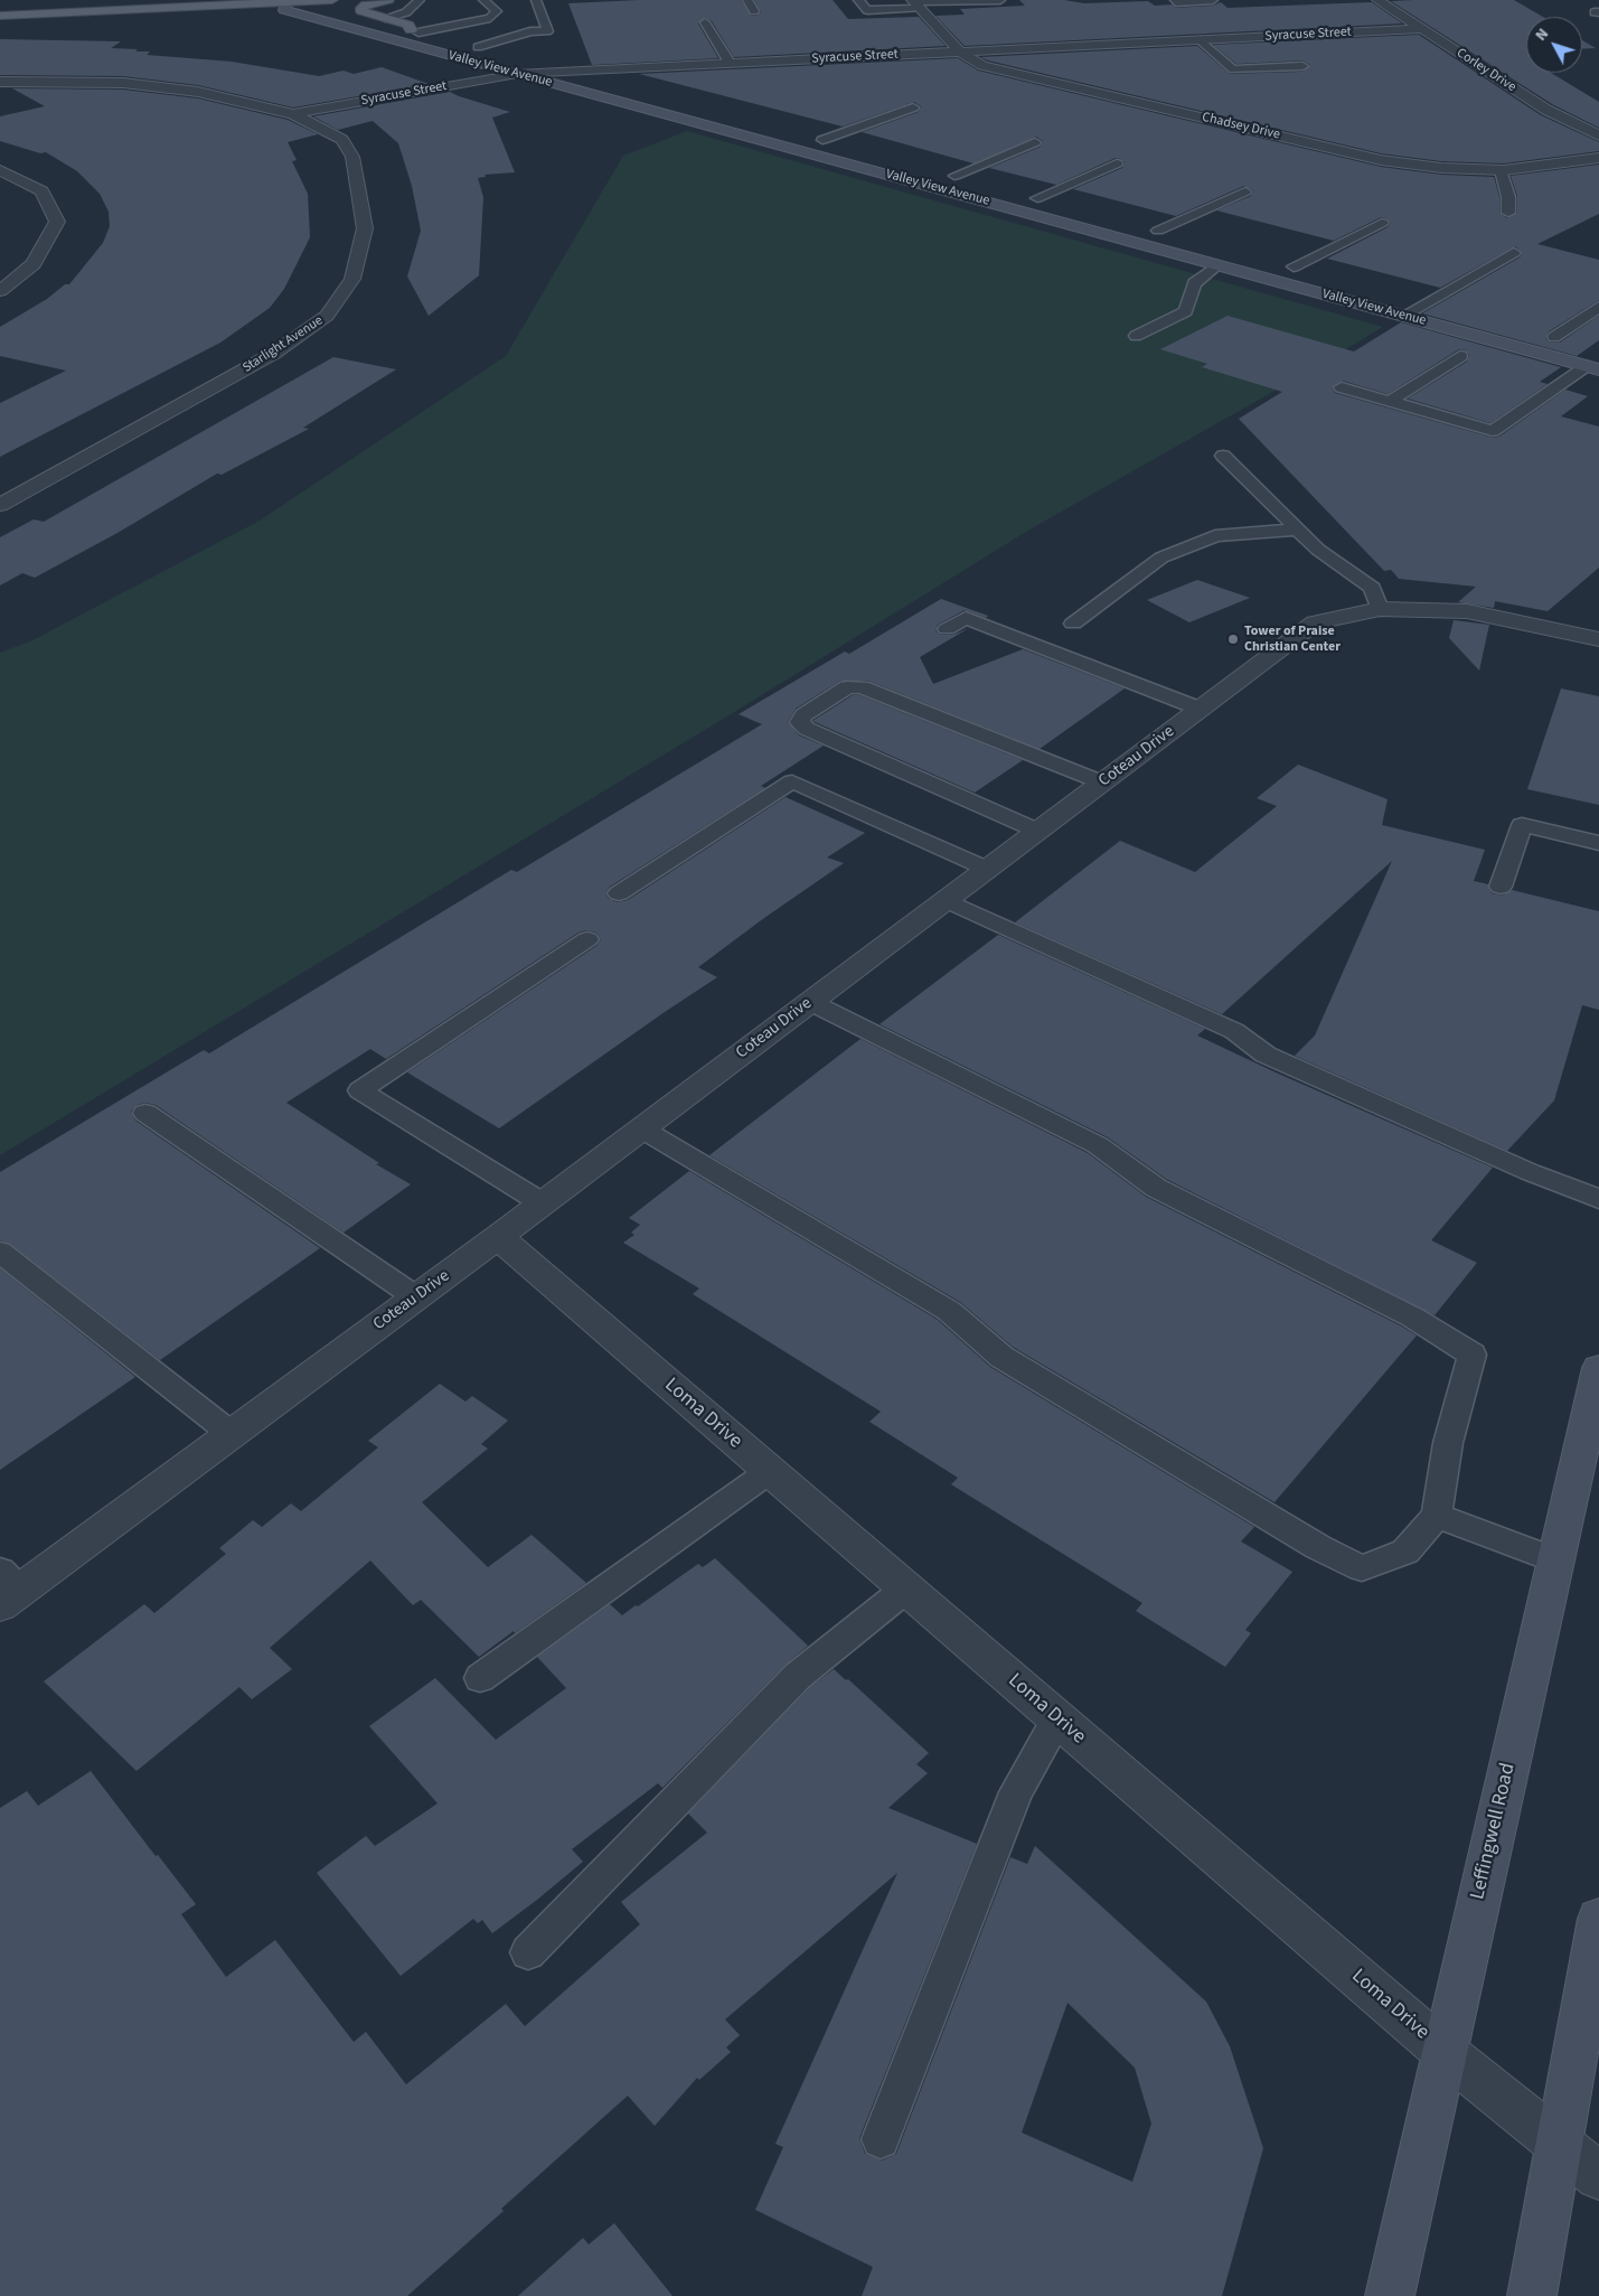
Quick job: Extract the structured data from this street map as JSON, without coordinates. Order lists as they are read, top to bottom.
{
  "streets": {
    "main road": ["Valley View Avenue", "Leffingwell Road"],
    "street": [
      "Syracuse Street",
      "Corley Drive",
      "Chadsey Drive",
      "Starlight Avenue",
      "Coteau Drive",
      "Loma Drive"
    ]
  },
  "crossings": [
    ["Syracuse Street", "Valley View Avenue"],
    ["Syracuse Street", "Corley Drive"],
    ["Syracuse Street", "Chadsey Drive"],
    ["Syracuse Street", "Starlight Avenue"],
    ["Coteau Drive", "Loma Drive"],
    ["Loma Drive", "Leffingwell Road"]
  ],
  "places": ["Tower of Praise Christian Center"],
  "north": "top left"
}
